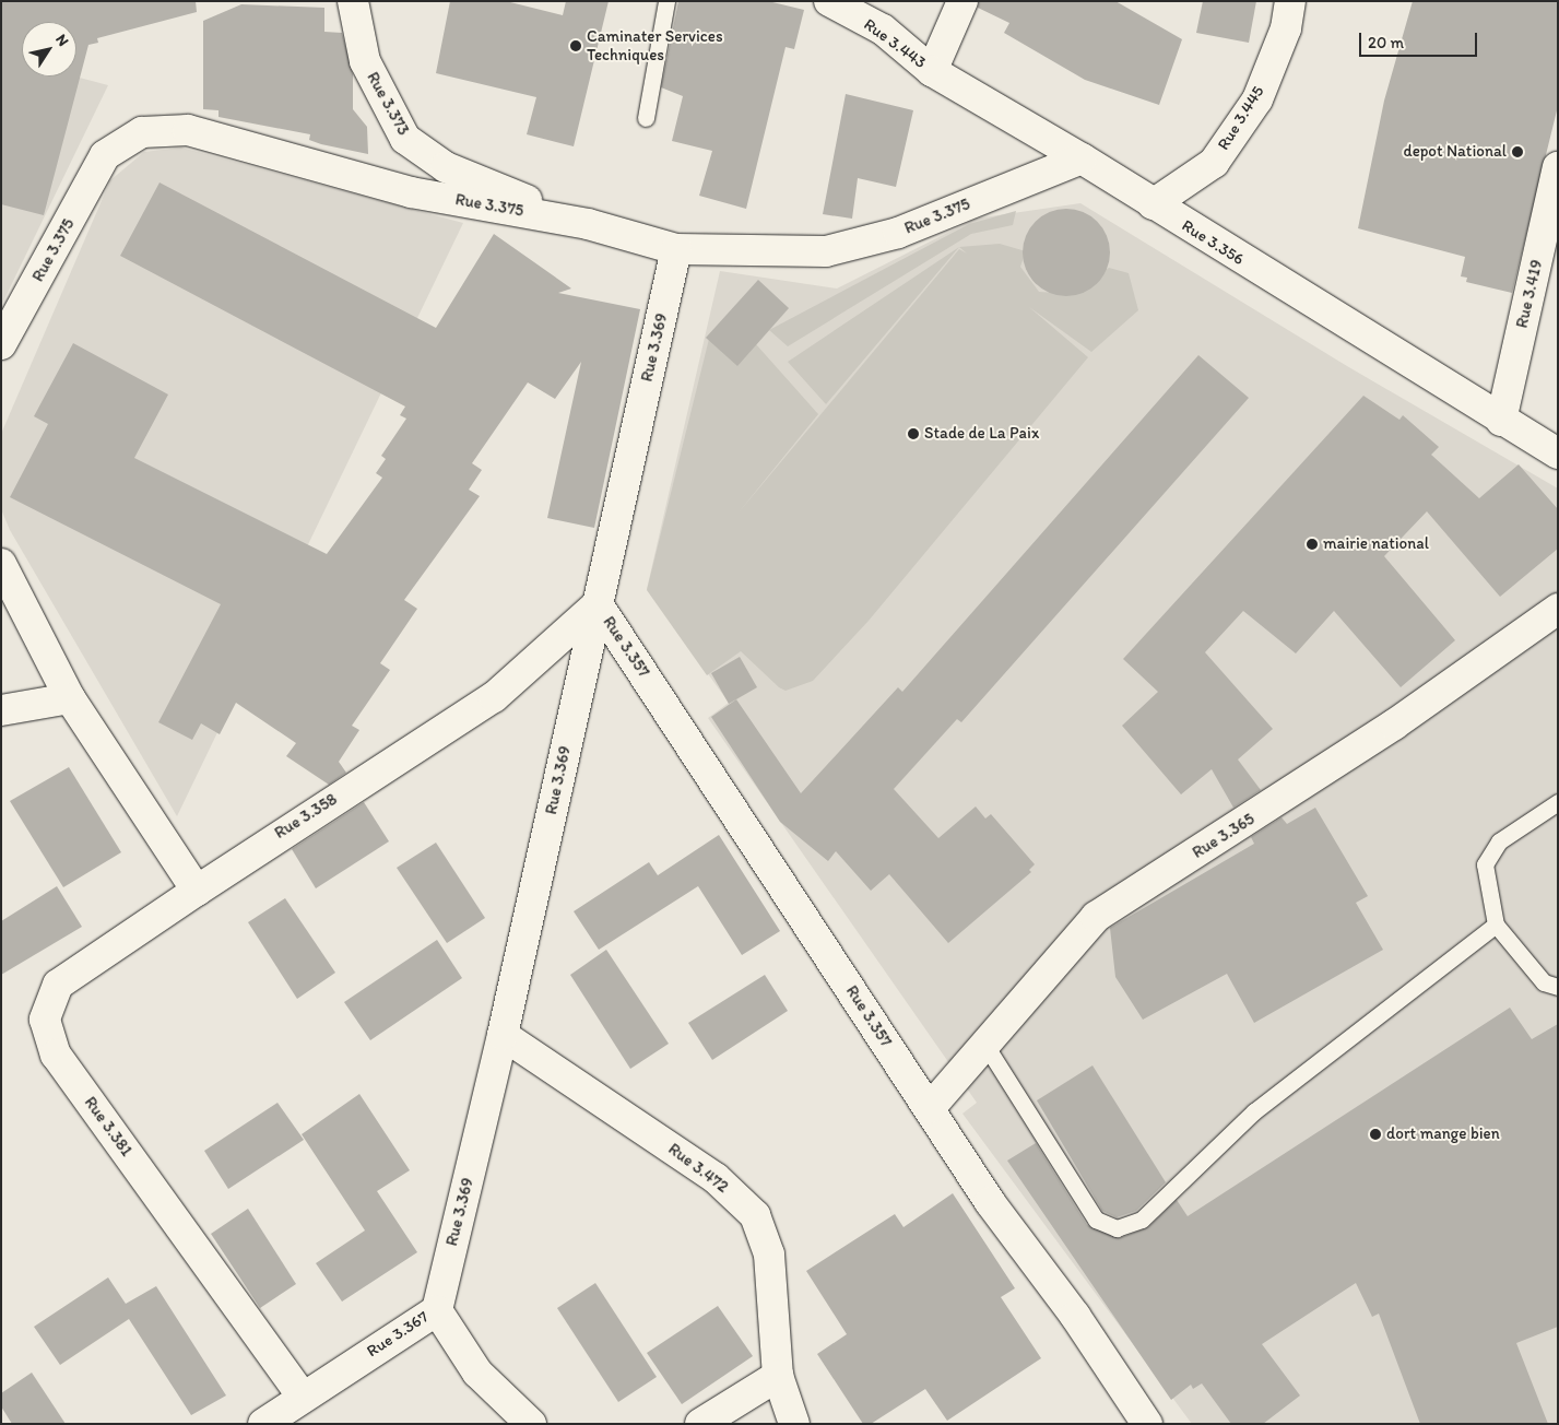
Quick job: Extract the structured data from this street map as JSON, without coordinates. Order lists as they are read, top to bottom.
{
  "streets": {
    "street": [
      "Rue 3.443",
      "Rue 3.373",
      "Rue 3.445",
      "Rue 3.375",
      "Rue 3.356",
      "Rue 3.419",
      "Rue 3.369",
      "Rue 3.357",
      "Rue 3.358",
      "Rue 3.365",
      "Rue 3.381",
      "Rue 3.472",
      "Rue 3.367"
    ]
  },
  "crossings": [
    ["Rue 3.443", "Rue 3.356"],
    ["Rue 3.373", "Rue 3.375"],
    ["Rue 3.445", "Rue 3.356"],
    ["Rue 3.375", "Rue 3.356"],
    ["Rue 3.375", "Rue 3.369"],
    ["Rue 3.356", "Rue 3.419"],
    ["Rue 3.369", "Rue 3.357"],
    ["Rue 3.369", "Rue 3.358"],
    ["Rue 3.369", "Rue 3.472"],
    ["Rue 3.369", "Rue 3.367"],
    ["Rue 3.357", "Rue 3.358"],
    ["Rue 3.357", "Rue 3.365"],
    ["Rue 3.358", "Rue 3.381"],
    ["Rue 3.381", "Rue 3.367"]
  ],
  "places": [
    "Caminater Services Techniques",
    "depot National",
    "Stade de La Paix",
    "mairie national",
    "dort mange bien"
  ],
  "scale_bar": "20 m",
  "north": "top right"
}
